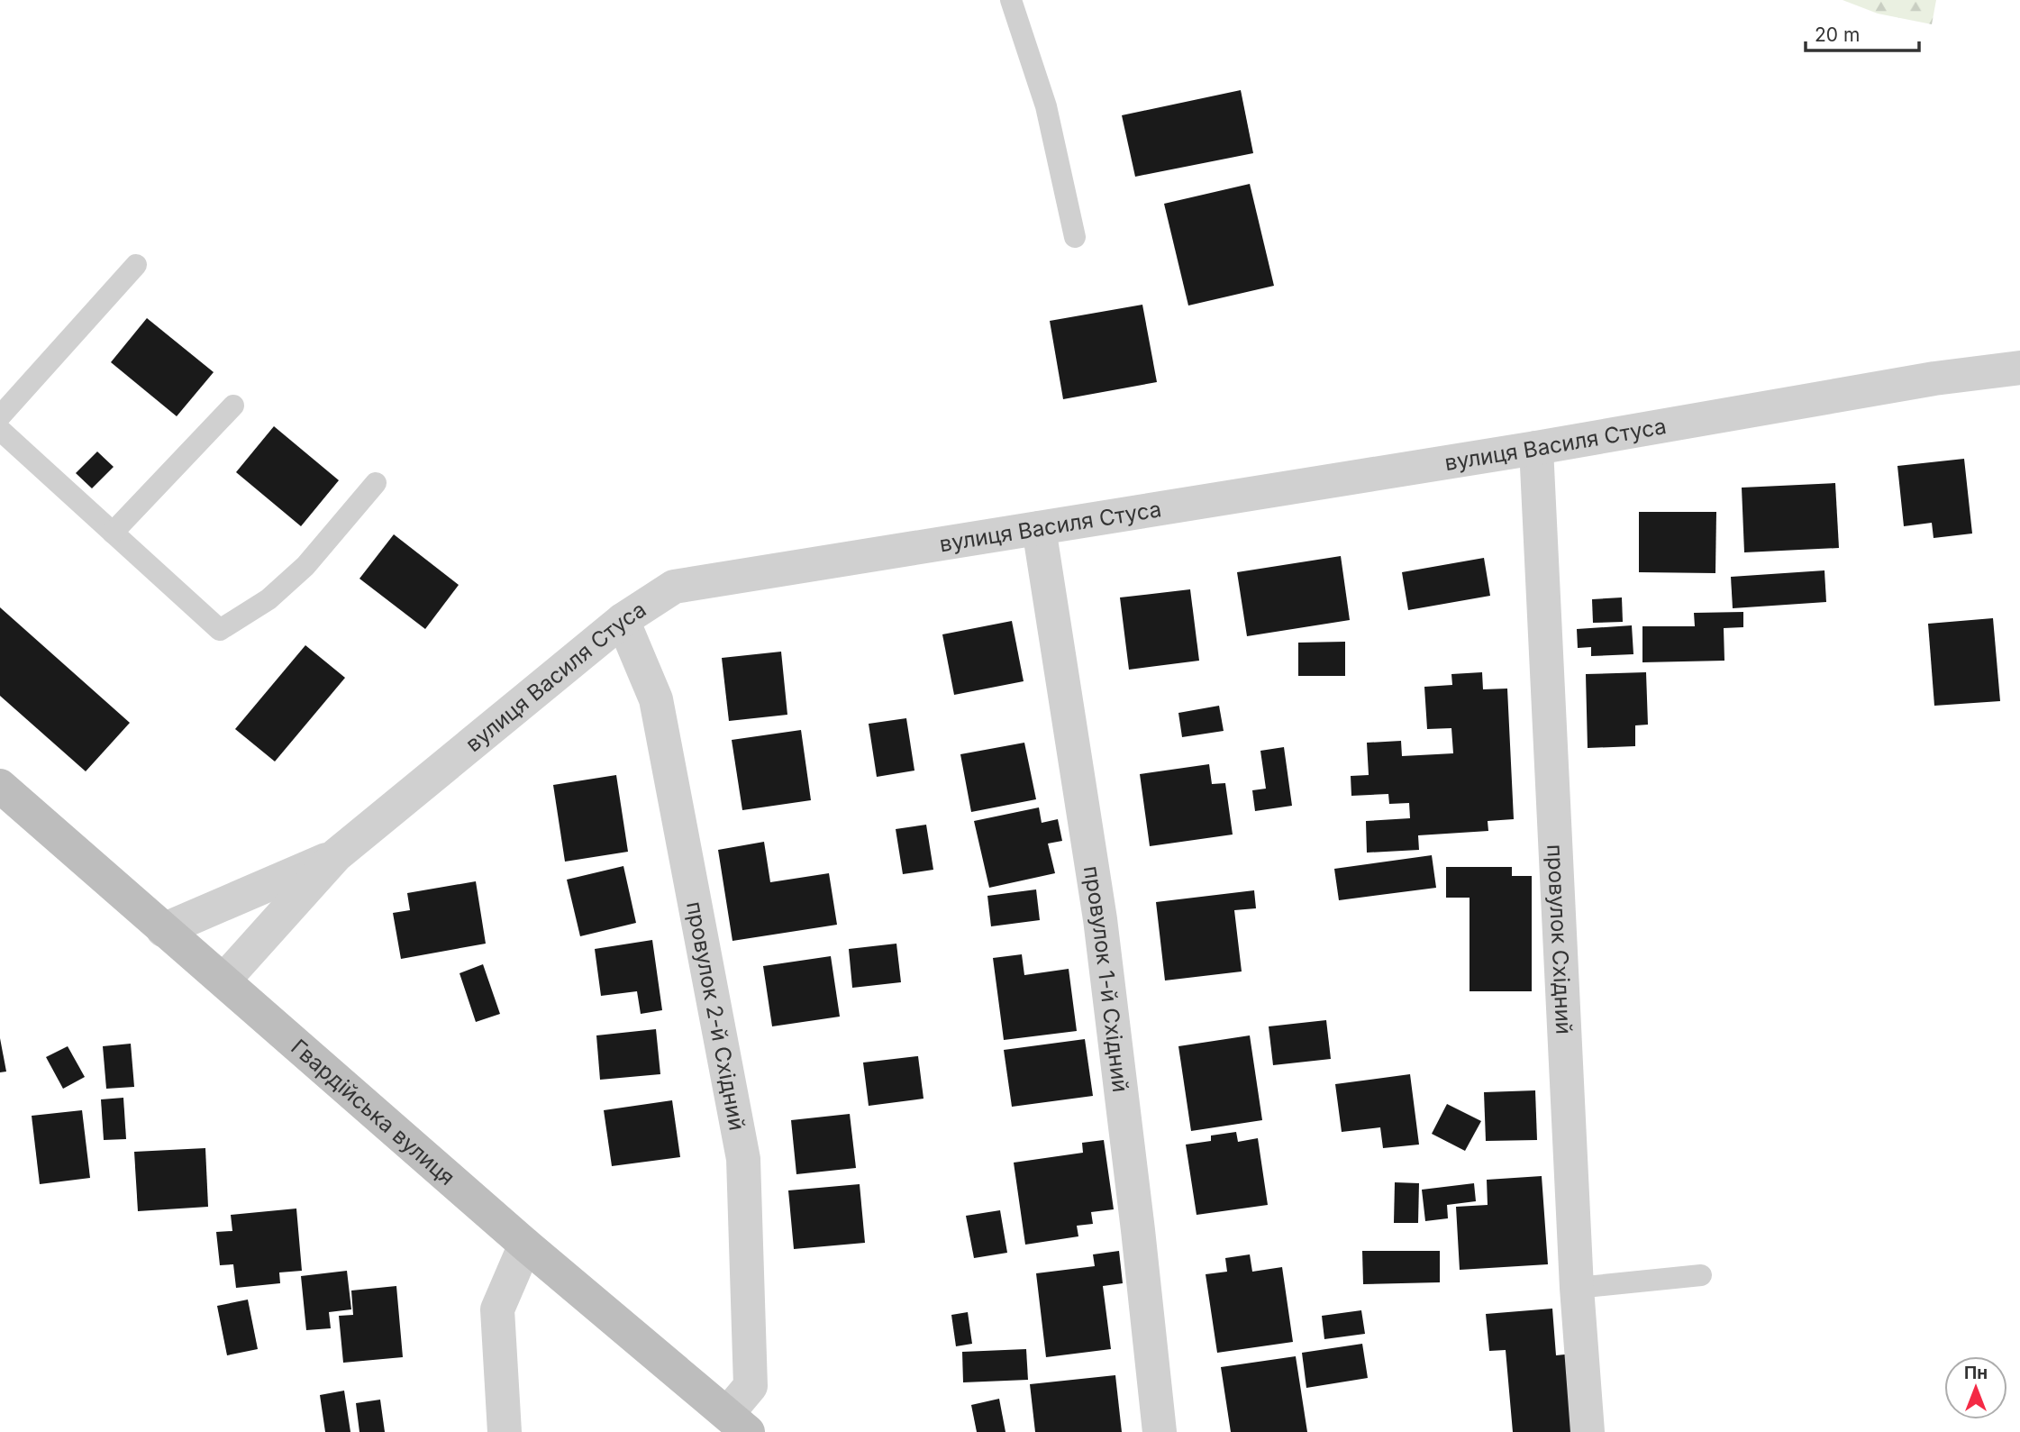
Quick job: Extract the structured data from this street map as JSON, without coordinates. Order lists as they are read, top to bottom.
{
  "streets": {
    "main road": ["Гвардійська вулиця"],
    "street": [
      "вулиця Василя Стуса",
      "провулок Східний",
      "провулок 1-й Східний",
      "провулок 2-й Східний"
    ]
  },
  "crossings": [
    ["вулиця Василя Стуса", "провулок Східний"],
    ["вулиця Василя Стуса", "провулок 1-й Східний"],
    ["вулиця Василя Стуса", "провулок 2-й Східний"],
    ["вулиця Василя Стуса", "Гвардійська вулиця"],
    ["провулок 2-й Східний", "Гвардійська вулиця"]
  ],
  "scale_bar": "20 m",
  "north": "top"
}
